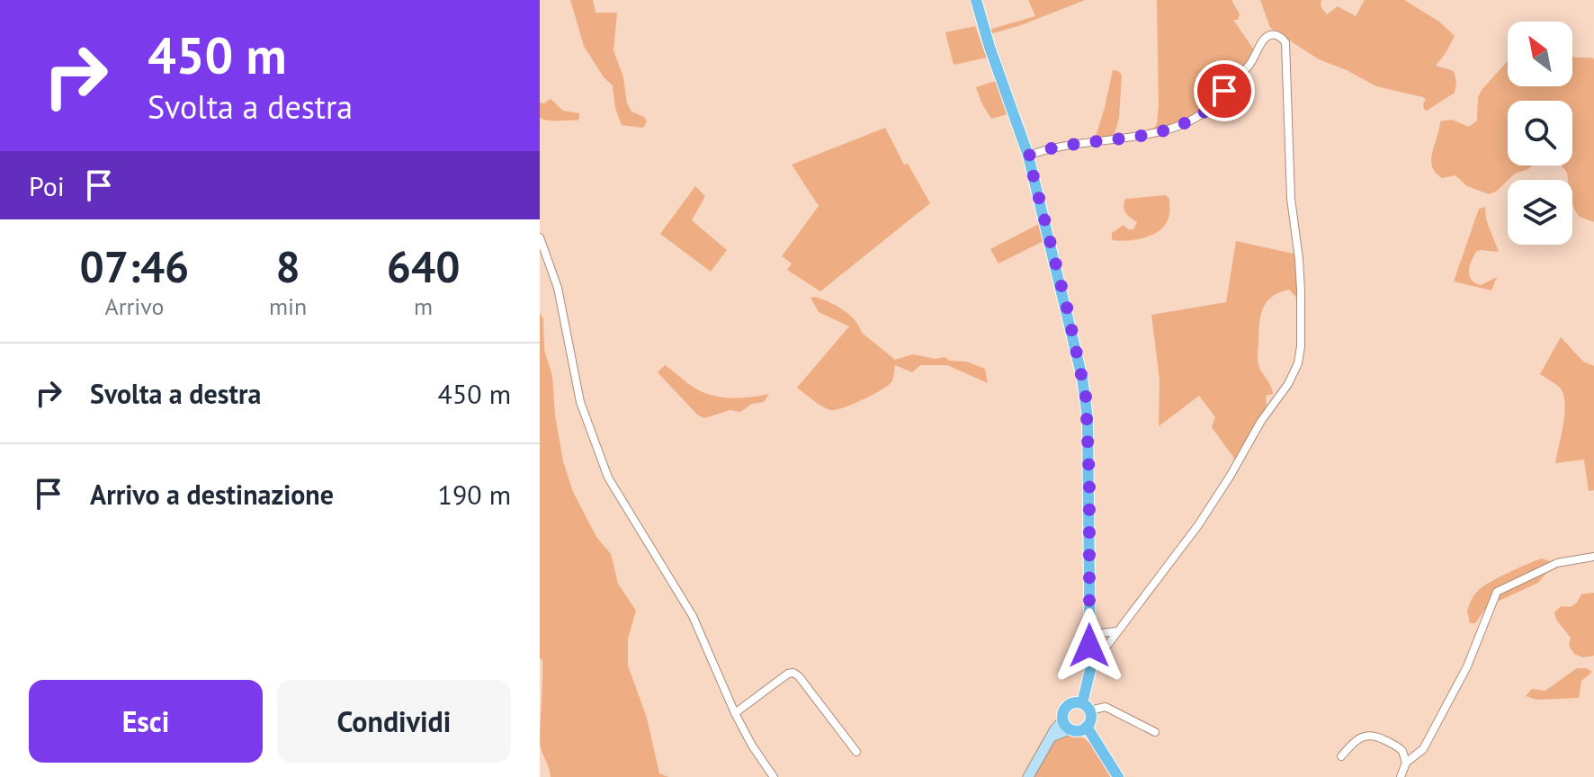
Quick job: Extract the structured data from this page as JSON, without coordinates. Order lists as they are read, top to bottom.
{
  "north": "top left",
  "page": {
    "turn": ["450 m", "Svolta a destra"],
    "then": "Poi",
    "eta": [
      "07:46",
      "Arrivo",
      "8",
      "min",
      "640",
      "m"
    ],
    "list": [
      {
        "name": "Svolta a destra",
        "value": "450 m"
      },
      {
        "name": "Arrivo a destinazione",
        "value": "190 m"
      }
    ],
    "buttons": ["Esci", "Condividi"]
  }
}
